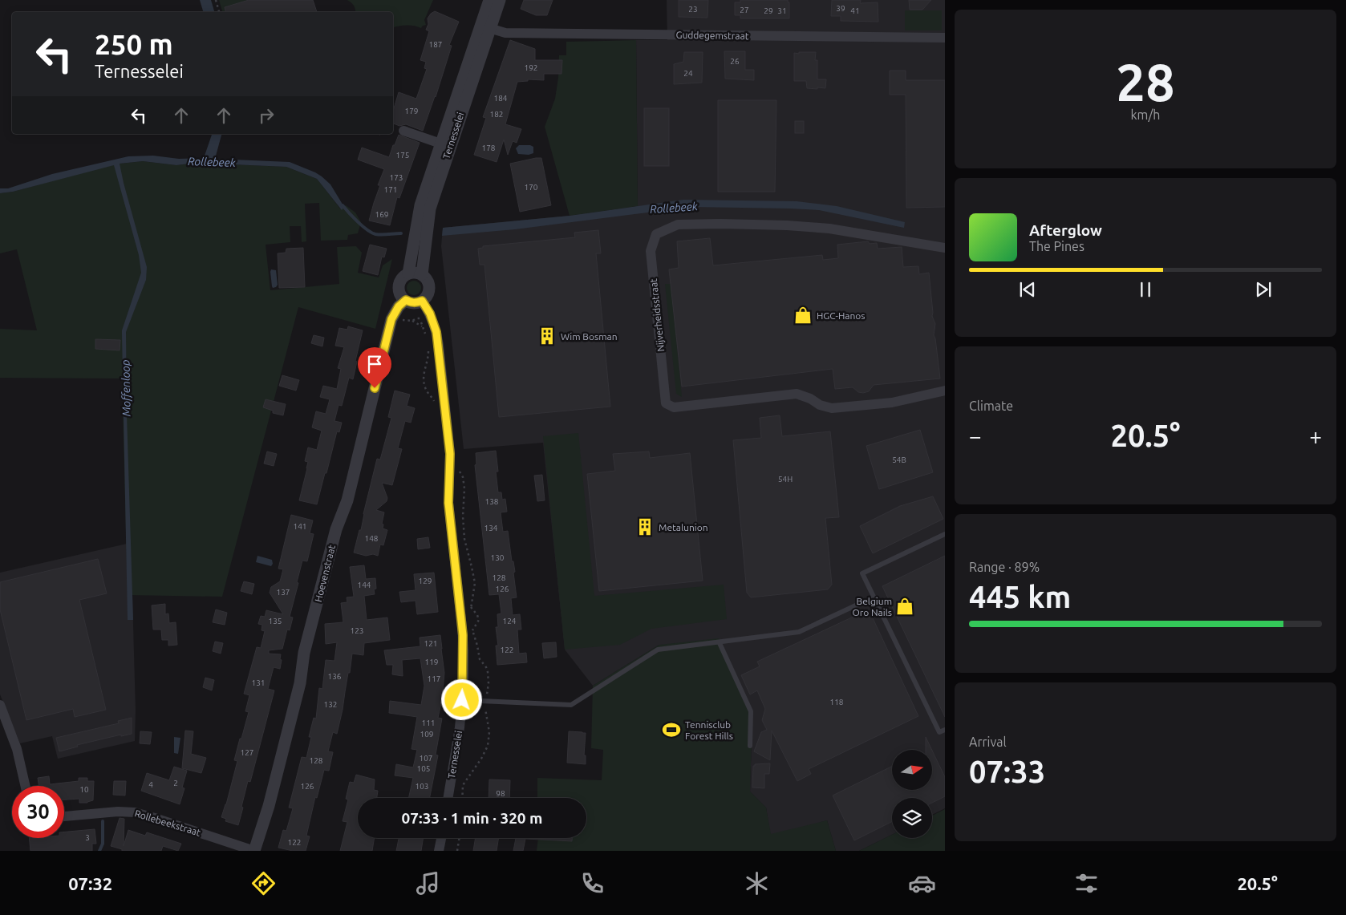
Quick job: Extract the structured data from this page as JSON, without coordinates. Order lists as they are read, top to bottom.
{
  "streets": {
    "street": [
      "Guddegemstraat",
      "Ternesselei",
      "Nijverheidsstraat",
      "Hoevenstraat",
      "Rollebeekstraat"
    ]
  },
  "crossings": [
    ["Guddegemstraat", "Ternesselei"],
    ["Ternesselei", "Hoevenstraat"],
    ["Hoevenstraat", "Rollebeekstraat"]
  ],
  "water": ["Rollebeek", "Moffenloop"],
  "places": {
    "shop": ["HGC-Hanos", "Belgium Oro Nails"],
    "building": ["Wim Bosman", "Metalunion"],
    "sports": ["Tennisclub Forest Hills"]
  },
  "house_numbers": [
    "39",
    "23",
    "27",
    "29",
    "31",
    "41",
    "187",
    "26",
    "192",
    "24",
    "184",
    "179",
    "182",
    "178",
    "175",
    "173",
    "170",
    "171",
    "169",
    "54B",
    "54H",
    "138",
    "141",
    "134",
    "148",
    "130",
    "128",
    "129",
    "144",
    "126",
    "137",
    "135",
    "124",
    "123",
    "121",
    "122",
    "119",
    "136",
    "117",
    "131",
    "118",
    "132",
    "111",
    "109",
    "127",
    "107",
    "128",
    "105",
    "2",
    "4",
    "126",
    "103",
    "10",
    "98",
    "3",
    "122"
  ],
  "north": "right",
  "page": {
    "tile": [
      ["28", "km/h"],
      "Climate",
      ["Range · 89%", "445 km"],
      ["Arrival", "07:33"]
    ],
    "turn": ["250 m", "Ternesselei"],
    "song": ["Afterglow", "The Pines"],
    "heat": ["−", "20.5°", "+"],
    "limit": "30",
    "trip": "07:33 · 1 min · 320 m",
    "tabs": ["07:32", "20.5°"]
  }
}
